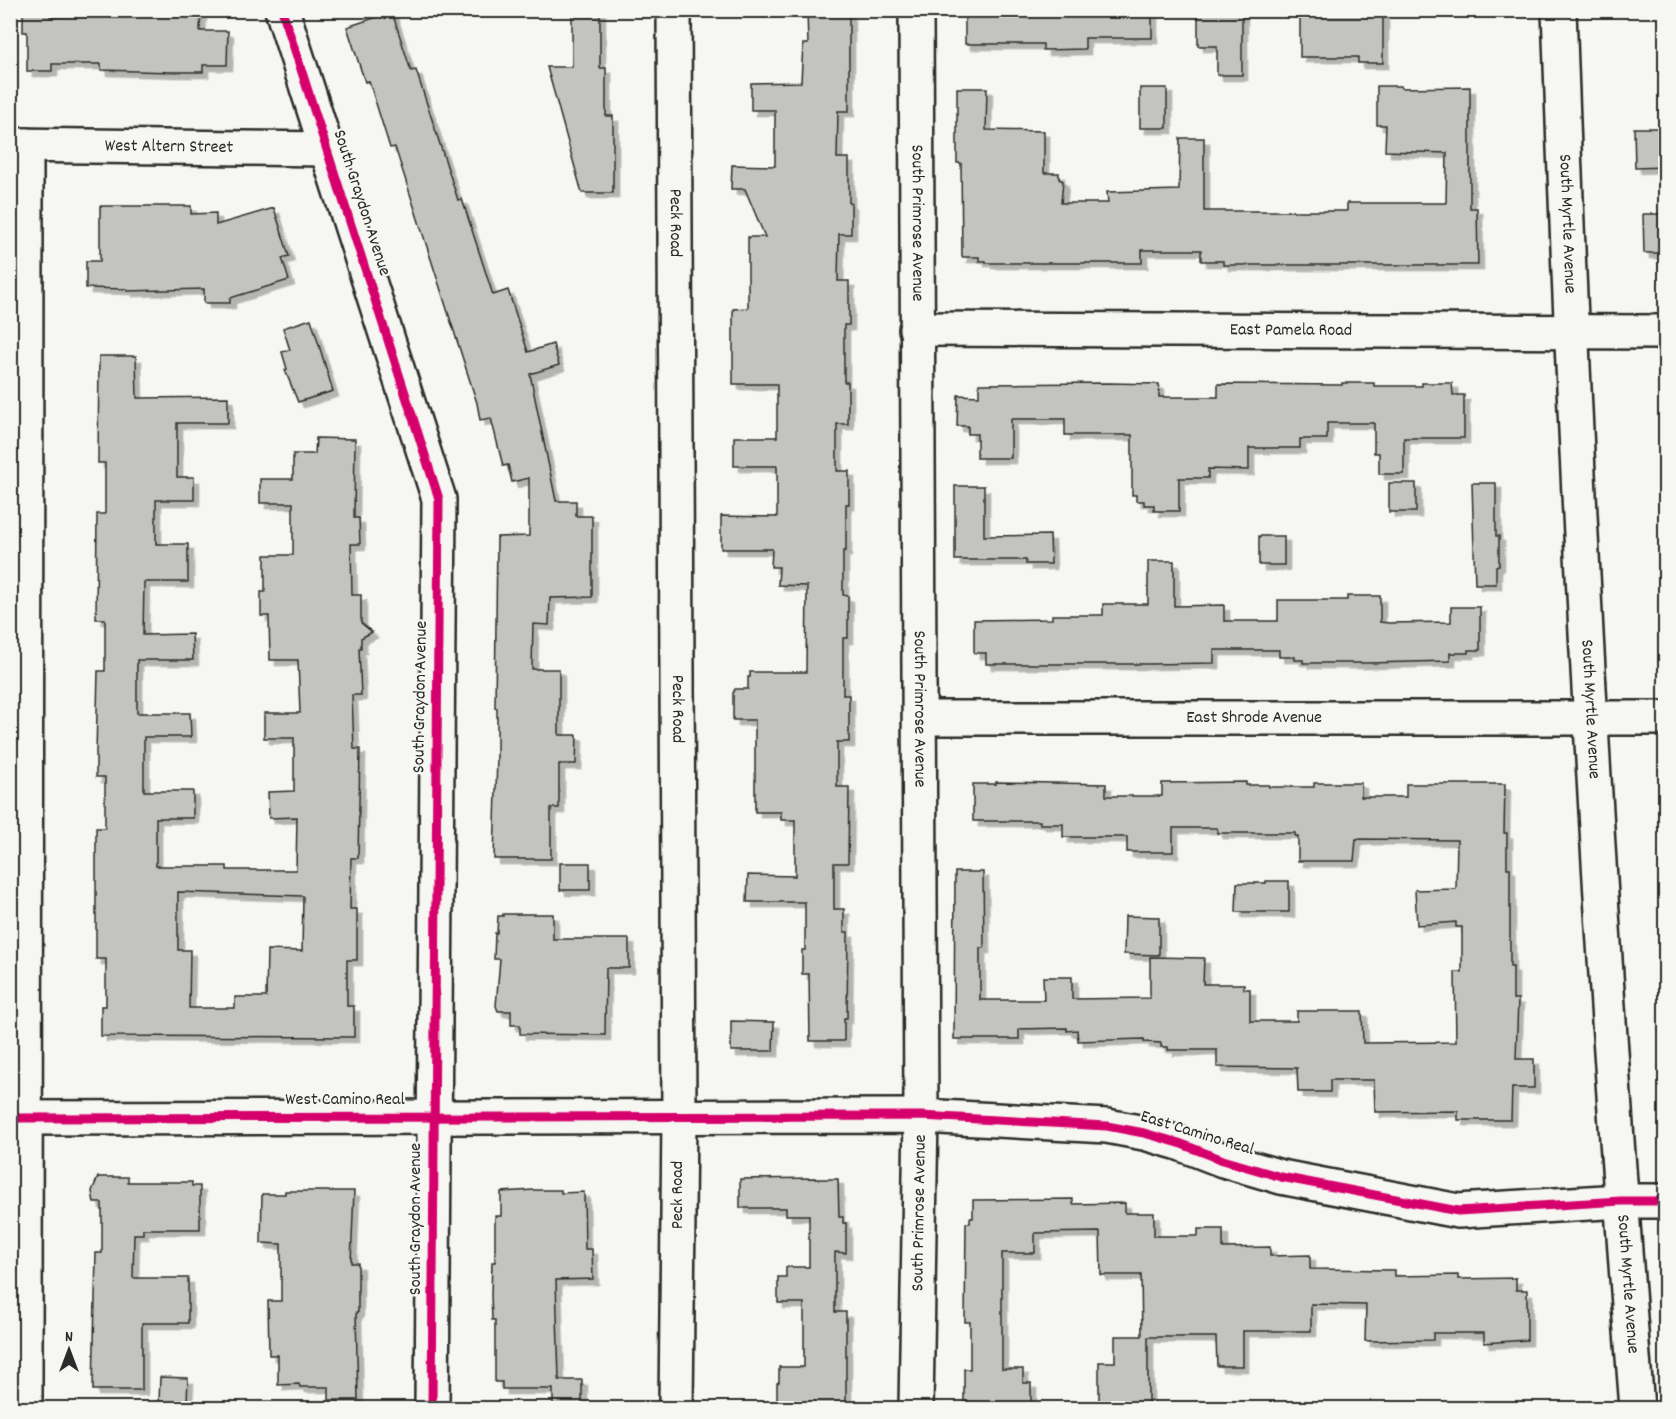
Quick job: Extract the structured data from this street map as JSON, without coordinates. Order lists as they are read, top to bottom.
{
  "streets": {
    "street": [
      "West Altern Street",
      "South Graydon Avenue",
      "Peck Road",
      "South Primrose Avenue",
      "South Myrtle Avenue",
      "East Pamela Road",
      "East Shrode Avenue",
      "West Camino Real",
      "East Camino Real"
    ]
  },
  "crossings": [
    ["West Altern Street", "South Graydon Avenue"],
    ["South Graydon Avenue", "West Camino Real"],
    ["Peck Road", "West Camino Real"],
    ["Peck Road", "East Camino Real"],
    ["South Primrose Avenue", "East Pamela Road"],
    ["South Primrose Avenue", "East Shrode Avenue"],
    ["South Primrose Avenue", "East Camino Real"],
    ["South Myrtle Avenue", "East Pamela Road"],
    ["South Myrtle Avenue", "East Shrode Avenue"],
    ["South Myrtle Avenue", "East Camino Real"],
    ["West Camino Real", "East Camino Real"]
  ],
  "north": "top"
}
